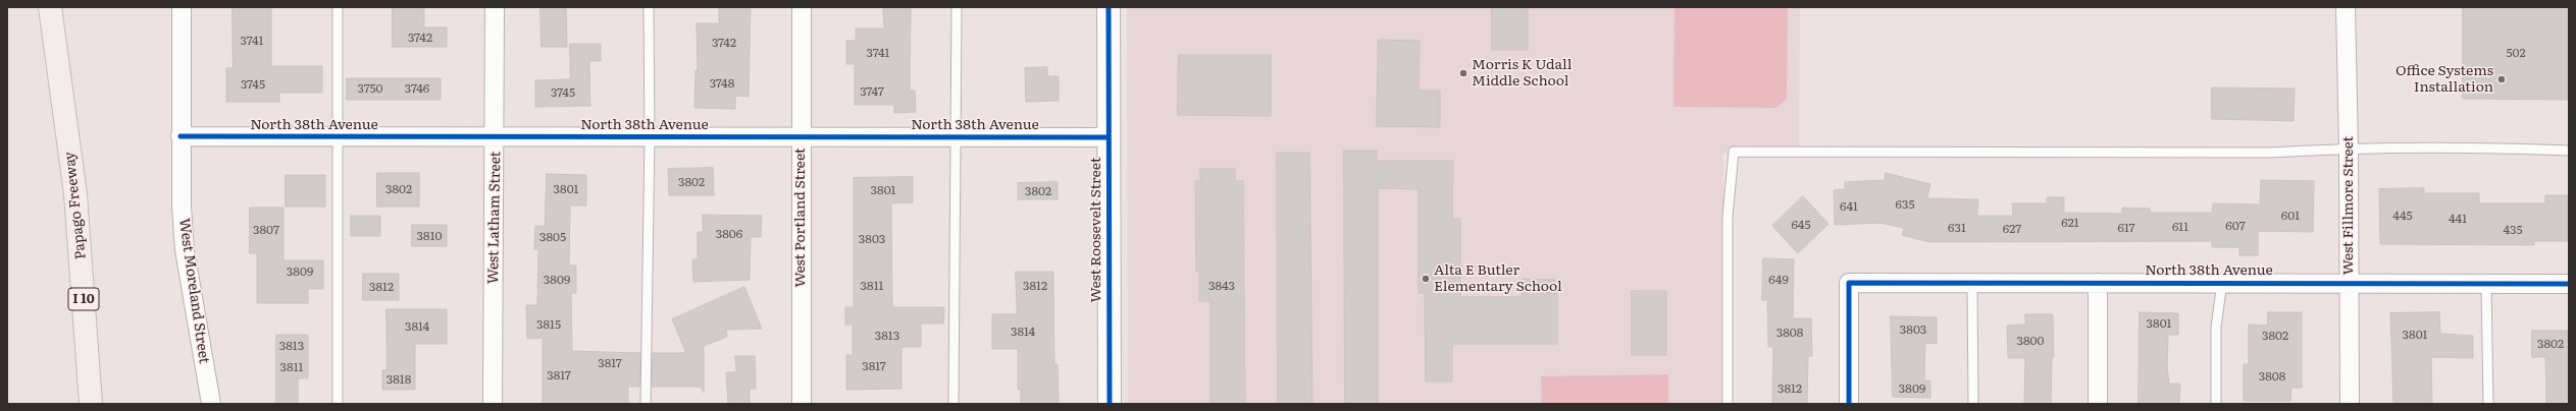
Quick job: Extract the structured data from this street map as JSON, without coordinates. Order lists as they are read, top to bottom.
{
  "streets": {
    "highway": ["Papago Freeway", "I 10"],
    "street": [
      "North 38th Avenue",
      "West Fillmore Street",
      "West Latham Street",
      "West Portland Street",
      "West Roosevelt Street",
      "West Moreland Street"
    ]
  },
  "crossings": [
    ["North 38th Avenue", "West Fillmore Street"],
    ["North 38th Avenue", "West Latham Street"],
    ["North 38th Avenue", "West Portland Street"],
    ["North 38th Avenue", "West Roosevelt Street"],
    ["North 38th Avenue", "West Moreland Street"]
  ],
  "places": ["Morris K Udall Middle School", "Office Systems Installation", "Alta E Butler Elementary School"],
  "house_numbers": [
    "3742",
    "3741",
    "3742",
    "3741",
    "502",
    "3748",
    "3745",
    "3750",
    "3746",
    "3747",
    "3745",
    "3802",
    "3802",
    "3801",
    "3801",
    "3802",
    "635",
    "641",
    "601",
    "445",
    "441",
    "621",
    "645",
    "607",
    "611",
    "631",
    "617",
    "627",
    "3807",
    "435",
    "3806",
    "3810",
    "3805",
    "3803",
    "3809",
    "3809",
    "649",
    "3811",
    "3812",
    "3843",
    "3812",
    "3801",
    "3815",
    "3814",
    "3803",
    "3814",
    "3808",
    "3801",
    "3813",
    "3802",
    "3800",
    "3802",
    "3813",
    "3817",
    "3817",
    "3811",
    "3817",
    "3808",
    "3818",
    "3812",
    "3809"
  ]
}
